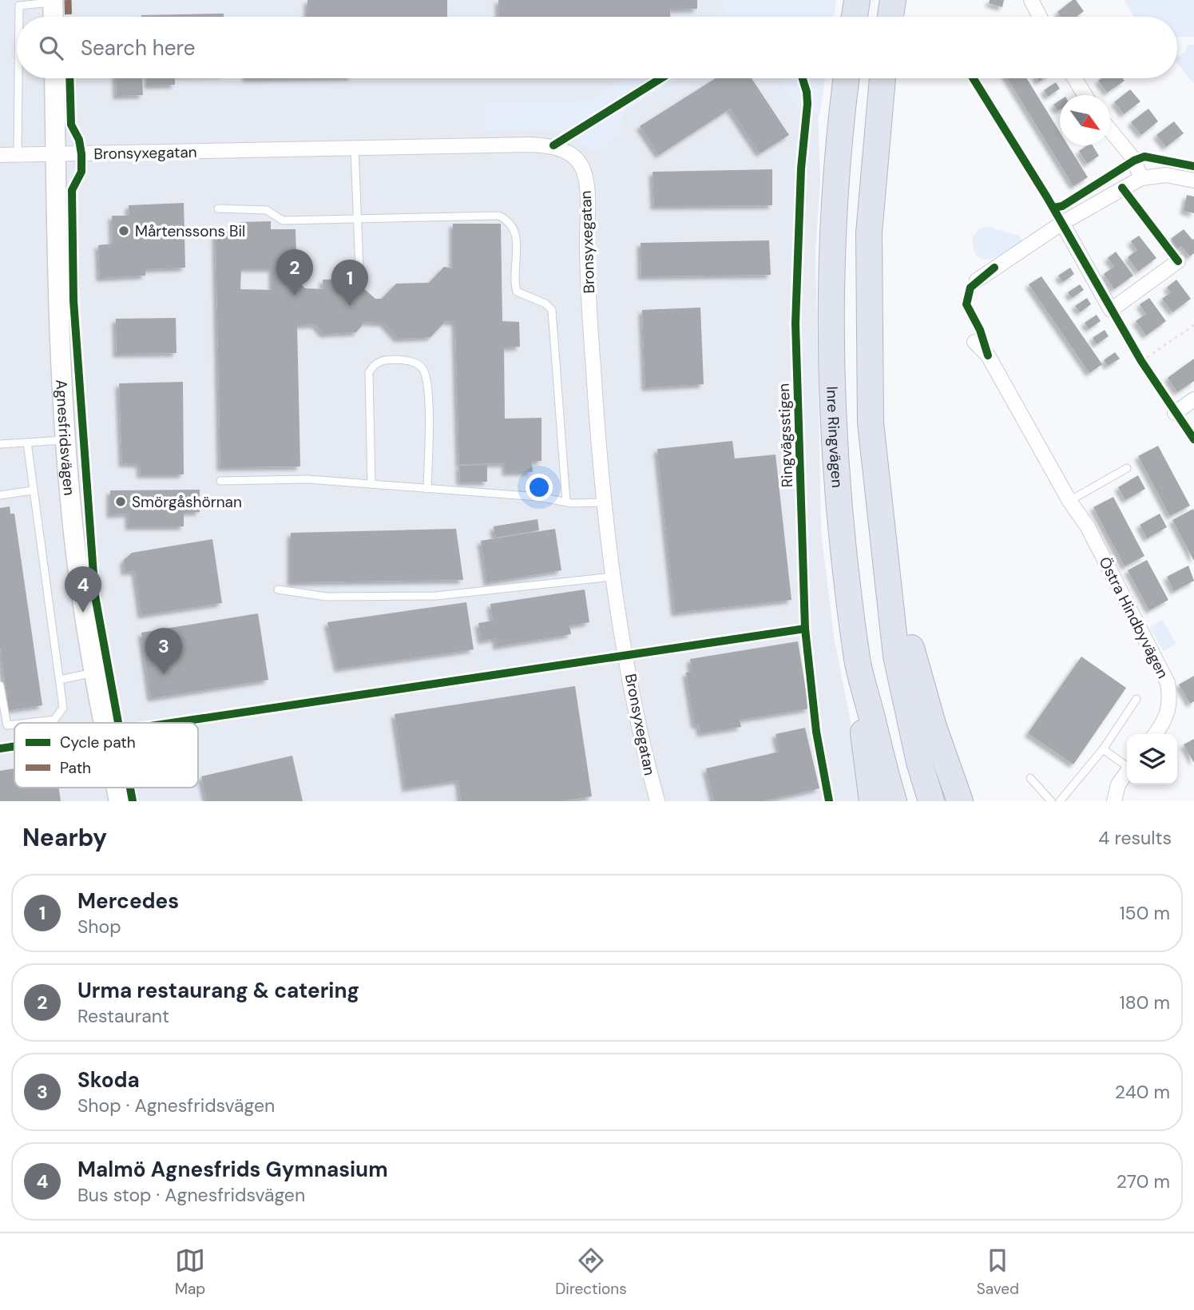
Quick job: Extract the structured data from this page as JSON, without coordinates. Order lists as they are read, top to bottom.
{
  "streets": {
    "highway": ["Inre Ringvägen"],
    "main road": ["Agnesfridsvägen"],
    "street": ["Bronsyxegatan", "Östra Hindbyvägen"],
    "cycle path": ["Ringvägsstigen"]
  },
  "crossings": [
    ["Bronsyxegatan", "Agnesfridsvägen"]
  ],
  "places": ["Mårtenssons Bil", "Smörgåshörnan"],
  "legend": ["Cycle path", "Path"],
  "north": "bottom right",
  "page": {
    "search": "Search here",
    "pins": [
      "2",
      "1",
      "4",
      "3"
    ],
    "heading": ["Nearby", "4 results"],
    "list": [
      {
        "mark": "1",
        "name": "Mercedes",
        "note": "Shop",
        "value": "150 m"
      },
      {
        "mark": "2",
        "name": "Urma restaurang & catering",
        "note": "Restaurant",
        "value": "180 m"
      },
      {
        "mark": "3",
        "name": "Skoda",
        "note": "Shop · Agnesfridsvägen",
        "value": "240 m"
      },
      {
        "mark": "4",
        "name": "Malmö Agnesfrids Gymnasium",
        "note": "Bus stop · Agnesfridsvägen",
        "value": "270 m"
      }
    ],
    "nav": ["Map", "Directions", "Saved"]
  }
}
